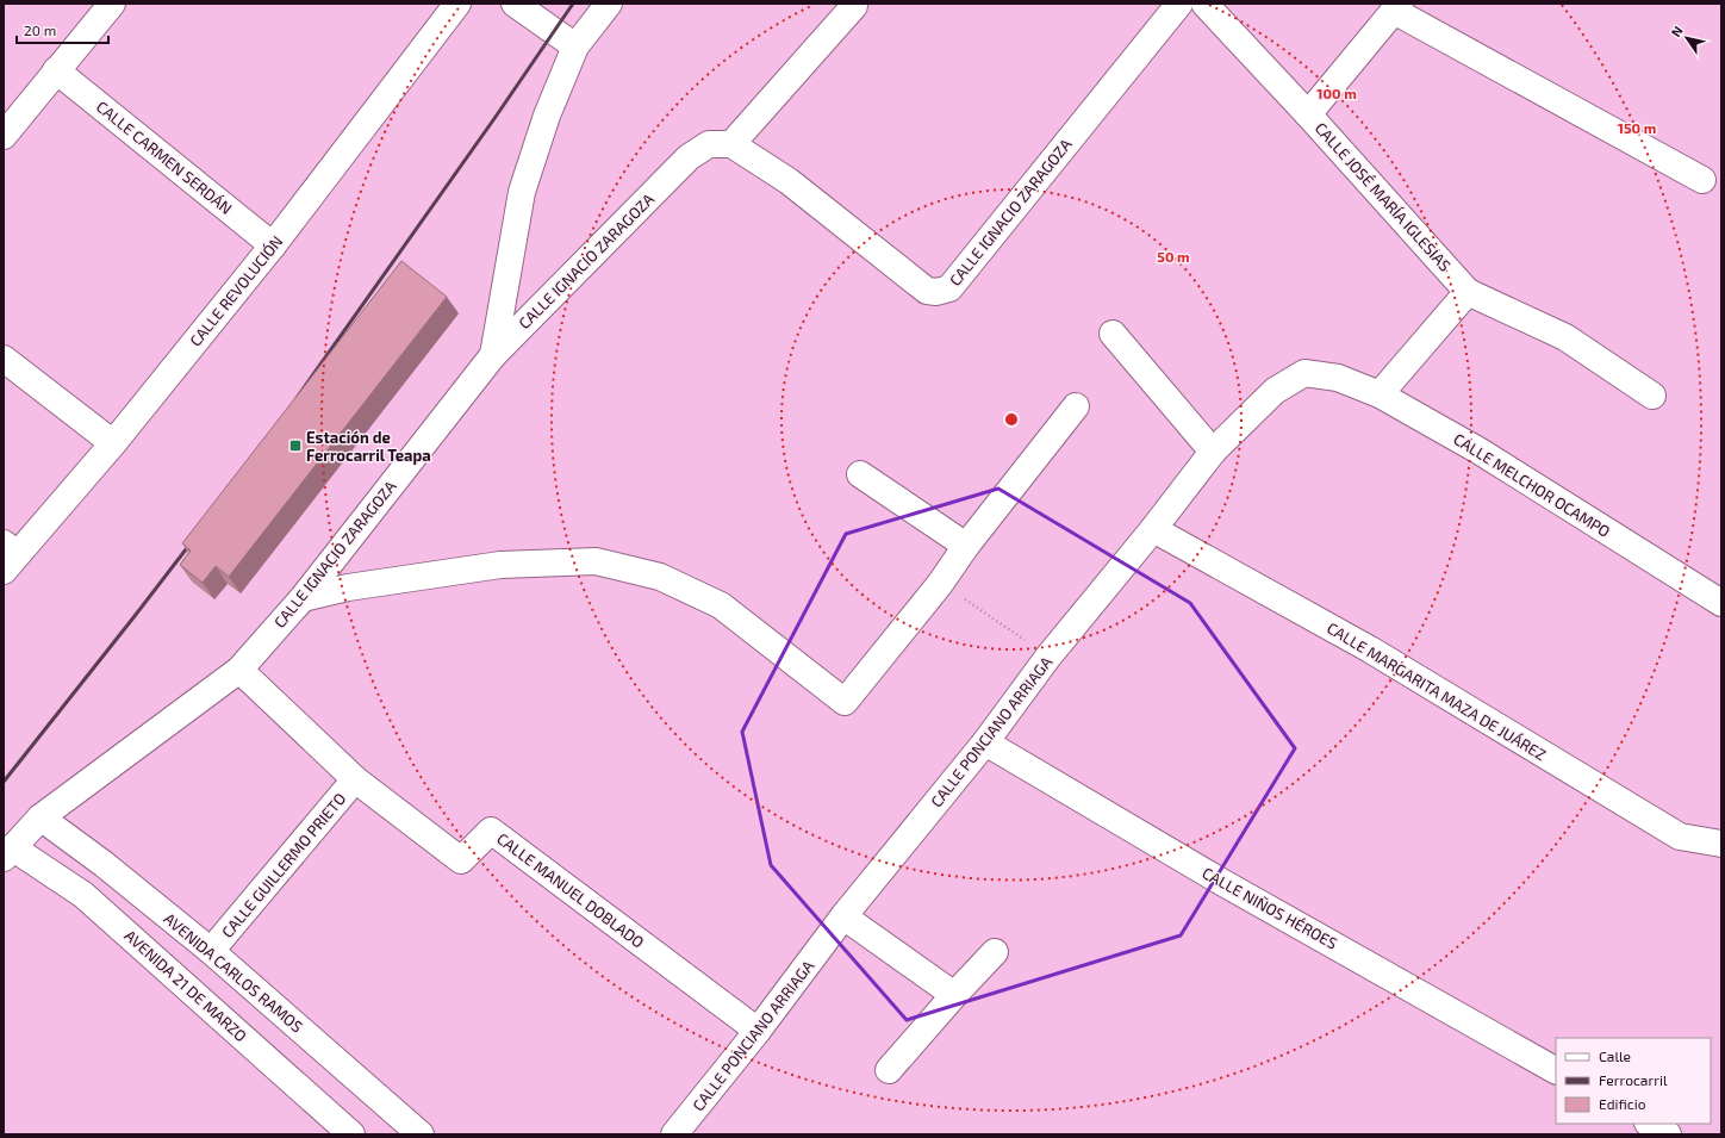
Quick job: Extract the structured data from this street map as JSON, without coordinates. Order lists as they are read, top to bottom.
{
  "streets": {
    "street": [
      "CALLE CARMEN SERDÁN",
      "CALLE JOSÉ MARÍA IGLESIAS",
      "CALLE IGNACIO ZARAGOZA",
      "CALLE REVOLUCIÓN",
      "CALLE MELCHOR OCAMPO",
      "CALLE MARGARITA MAZA DE JUÁREZ",
      "CALLE PONCIANO ARRIAGA",
      "CALLE GUILLERMO PRIETO",
      "CALLE MANUEL DOBLADO",
      "CALLE NIÑOS HÉROES",
      "AVENIDA CARLOS RAMOS",
      "AVENIDA 21 DE MARZO"
    ]
  },
  "crossings": [
    ["CALLE CARMEN SERDÁN", "CALLE REVOLUCIÓN"],
    ["CALLE IGNACIO ZARAGOZA", "CALLE MANUEL DOBLADO"],
    ["CALLE IGNACIO ZARAGOZA", "AVENIDA CARLOS RAMOS"],
    ["CALLE IGNACIO ZARAGOZA", "AVENIDA 21 DE MARZO"],
    ["CALLE MELCHOR OCAMPO", "CALLE PONCIANO ARRIAGA"],
    ["CALLE MARGARITA MAZA DE JUÁREZ", "CALLE PONCIANO ARRIAGA"],
    ["CALLE PONCIANO ARRIAGA", "CALLE MANUEL DOBLADO"],
    ["CALLE PONCIANO ARRIAGA", "CALLE NIÑOS HÉROES"],
    ["CALLE GUILLERMO PRIETO", "CALLE MANUEL DOBLADO"],
    ["CALLE GUILLERMO PRIETO", "AVENIDA CARLOS RAMOS"]
  ],
  "places": {
    "transit": ["Estación de Ferrocarril Teapa"]
  },
  "legend": ["Calle", "Ferrocarril", "Edificio"],
  "scale_bar": "20 m",
  "north": "top left",
  "rings": ["100 m", "150 m", "50 m"]
}
